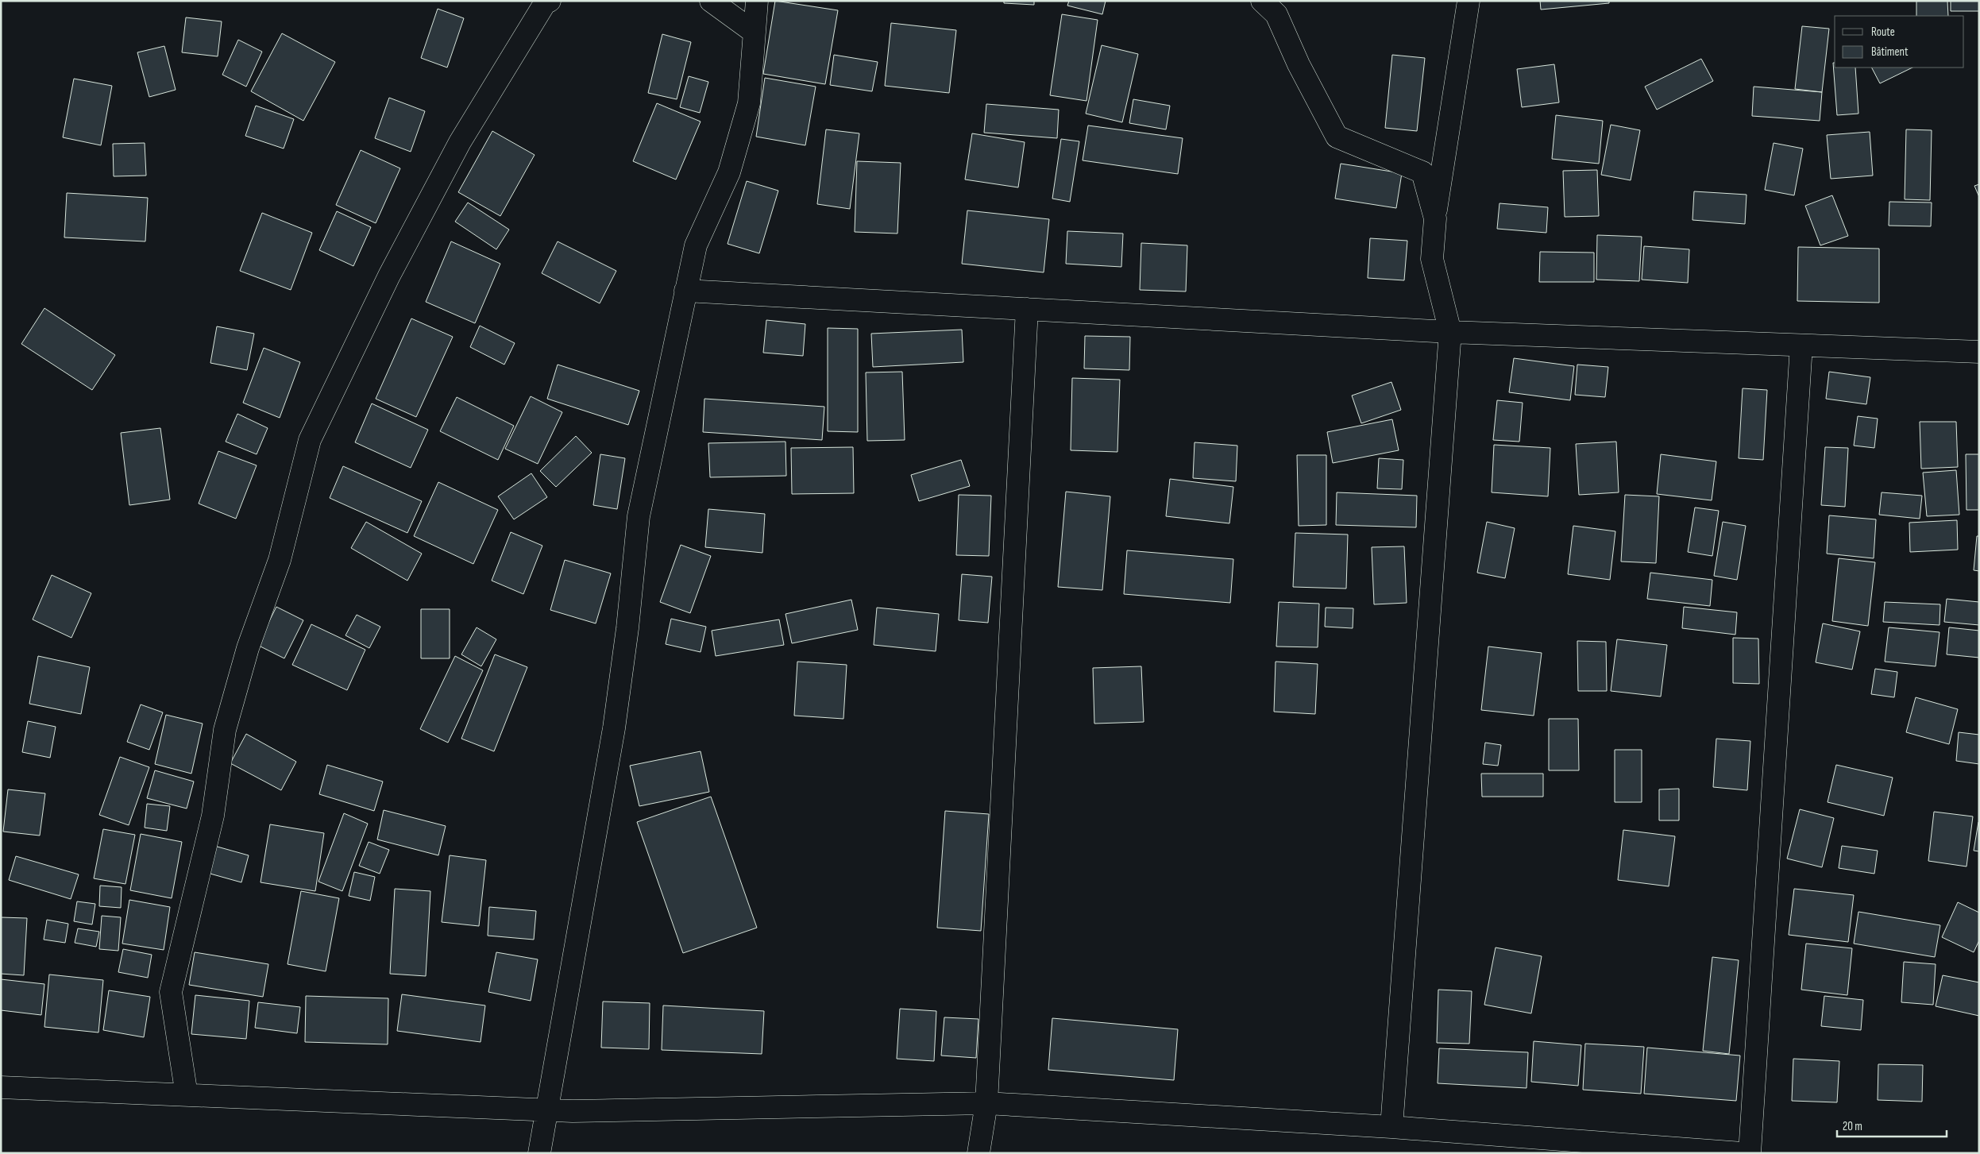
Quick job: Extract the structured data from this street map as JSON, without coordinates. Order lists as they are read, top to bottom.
{
  "legend": ["Route", "Bâtiment"],
  "scale_bar": "20 m"
}
